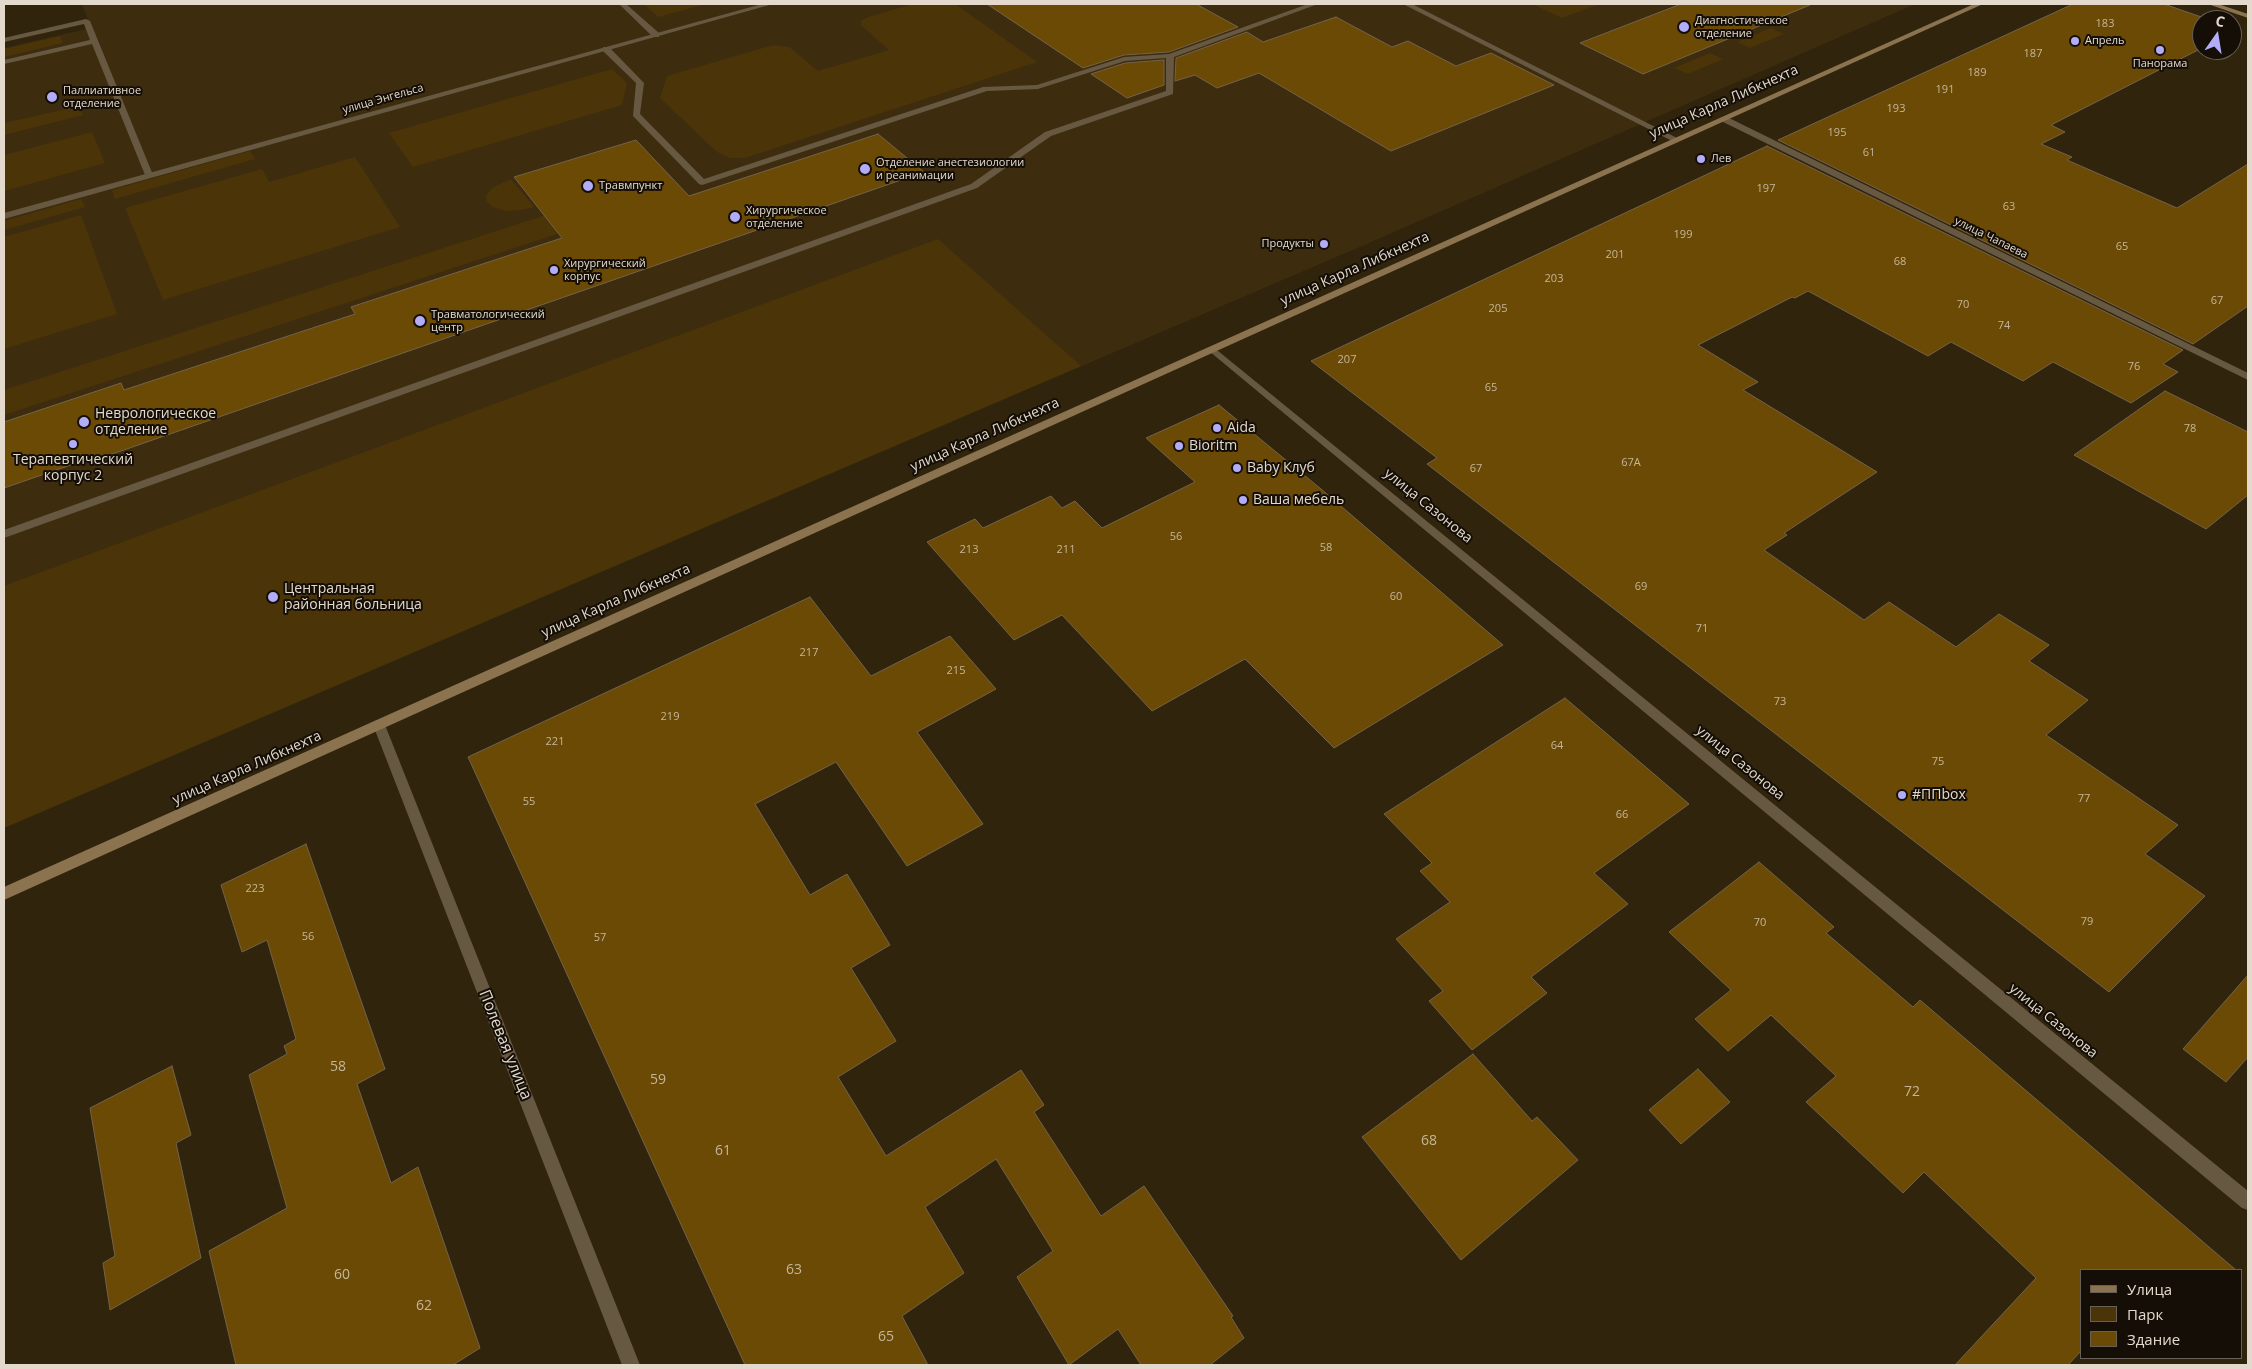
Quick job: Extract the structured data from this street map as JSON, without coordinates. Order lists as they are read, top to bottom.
{
  "streets": {
    "street": [
      "улица Энгельса",
      "улица Карла Либкнехта",
      "улица Чапаева",
      "улица Сазонова",
      "Полевая улица"
    ]
  },
  "crossings": [
    ["улица Карла Либкнехта", "улица Чапаева"],
    ["улица Карла Либкнехта", "улица Сазонова"],
    ["улица Карла Либкнехта", "Полевая улица"]
  ],
  "places": [
    "Диагностическое отделение",
    "Апрель",
    "Панорама",
    "Паллиативное отделение",
    "Лев",
    "Отделение анестезиологии и реанимации",
    "Травмпункт",
    "Хирургическое отделение",
    "Продукты",
    "Хирургический корпус",
    "Травматологический центр",
    "Неврологическое отделение",
    "Aida",
    "Терапевтический корпус 2",
    "Bioritm",
    "Baby Клуб",
    "Ваша мебель",
    "Центральная районная больница",
    "#ППbox"
  ],
  "house_numbers": [
    "183",
    "187",
    "189",
    "191",
    "193",
    "195",
    "61",
    "197",
    "63",
    "199",
    "65",
    "201",
    "68",
    "203",
    "67",
    "70",
    "205",
    "74",
    "207",
    "76",
    "65",
    "78",
    "67А",
    "67",
    "56",
    "58",
    "213",
    "211",
    "69",
    "60",
    "71",
    "217",
    "215",
    "73",
    "219",
    "221",
    "64",
    "75",
    "77",
    "55",
    "66",
    "223",
    "79",
    "70",
    "56",
    "57",
    "58",
    "59",
    "72",
    "68",
    "61",
    "63",
    "60",
    "62",
    "65"
  ],
  "legend": ["Улица", "Парк", "Здание"],
  "north": "top"
}
